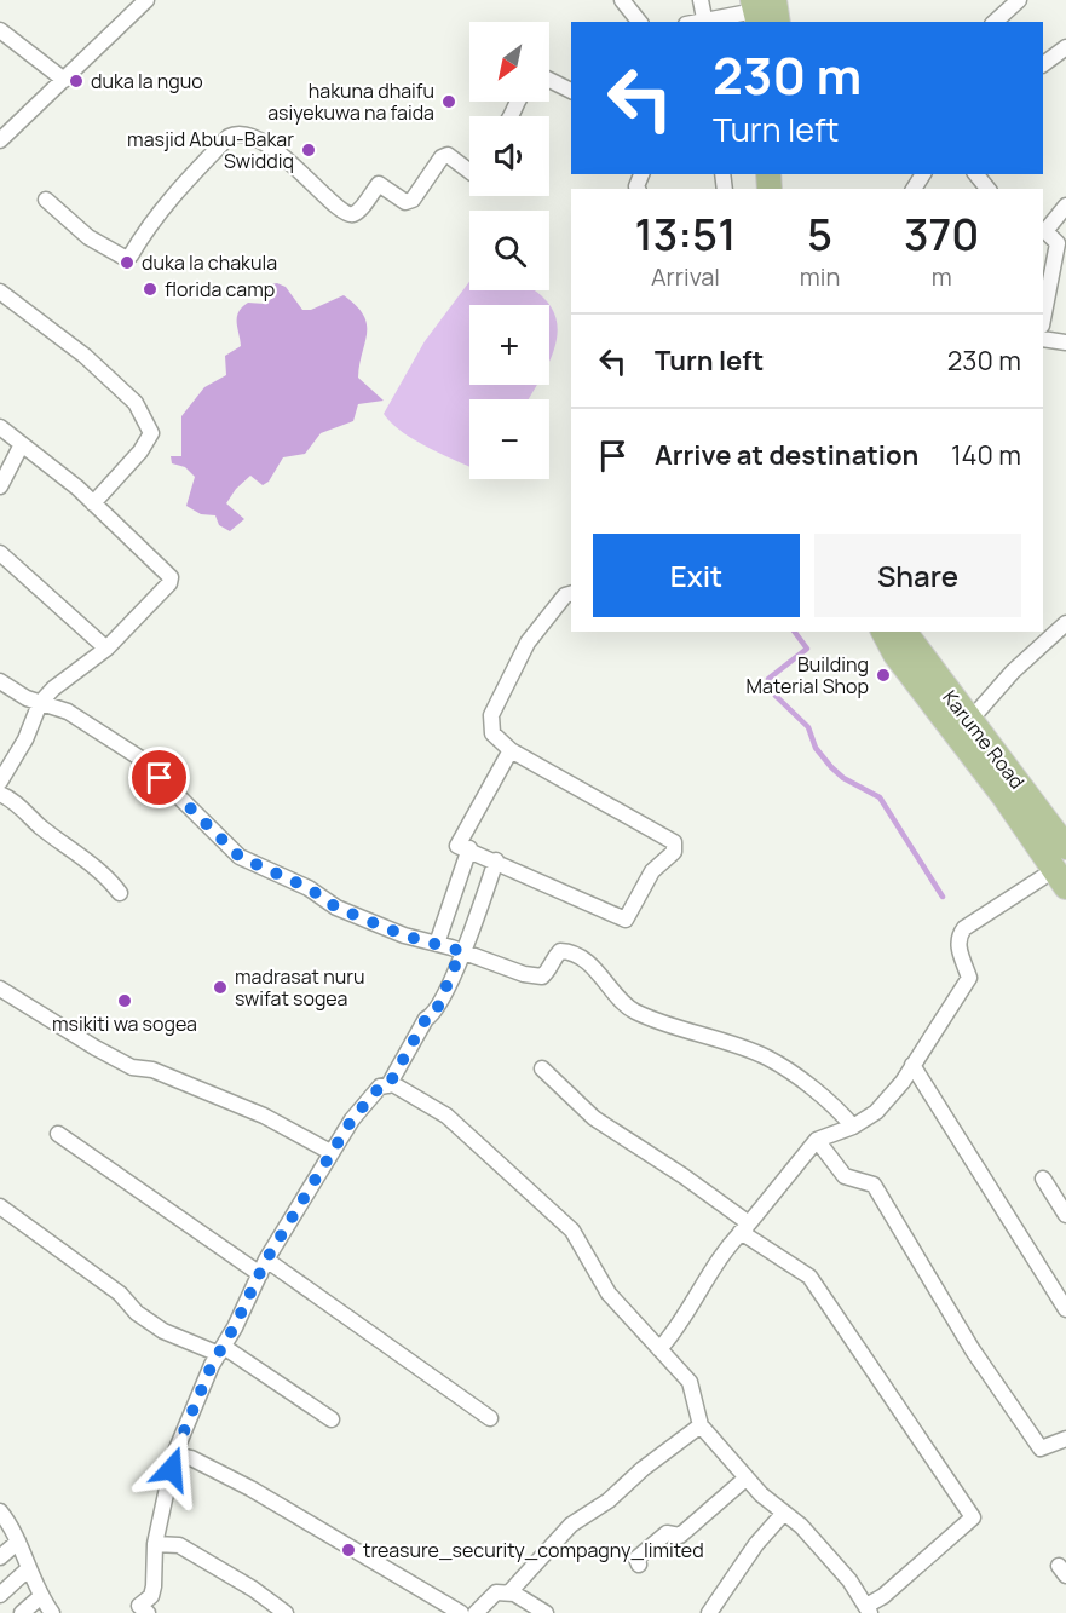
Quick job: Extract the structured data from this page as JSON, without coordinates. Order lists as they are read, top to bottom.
{
  "streets": {
    "main road": ["Karume Road"]
  },
  "places": [
    "duka la nguo",
    "hakuna dhaifu asiyekuwa na faida",
    "masjid Abuu-Bakar Swiddiq",
    "duka la chakula",
    "florida camp",
    "Building Material Shop",
    "madrasat nuru swifat sogea",
    "msikiti wa sogea",
    "treasure_security_compagny_limited"
  ],
  "north": "bottom left",
  "page": {
    "map_buttons": ["+", "−"],
    "turn": ["230 m", "Turn left"],
    "eta": [
      "13:51",
      "Arrival",
      "5",
      "min",
      "370",
      "m"
    ],
    "list": [
      {
        "name": "Turn left",
        "value": "230 m"
      },
      {
        "name": "Arrive at destination",
        "value": "140 m"
      }
    ],
    "buttons": ["Exit", "Share"]
  }
}
